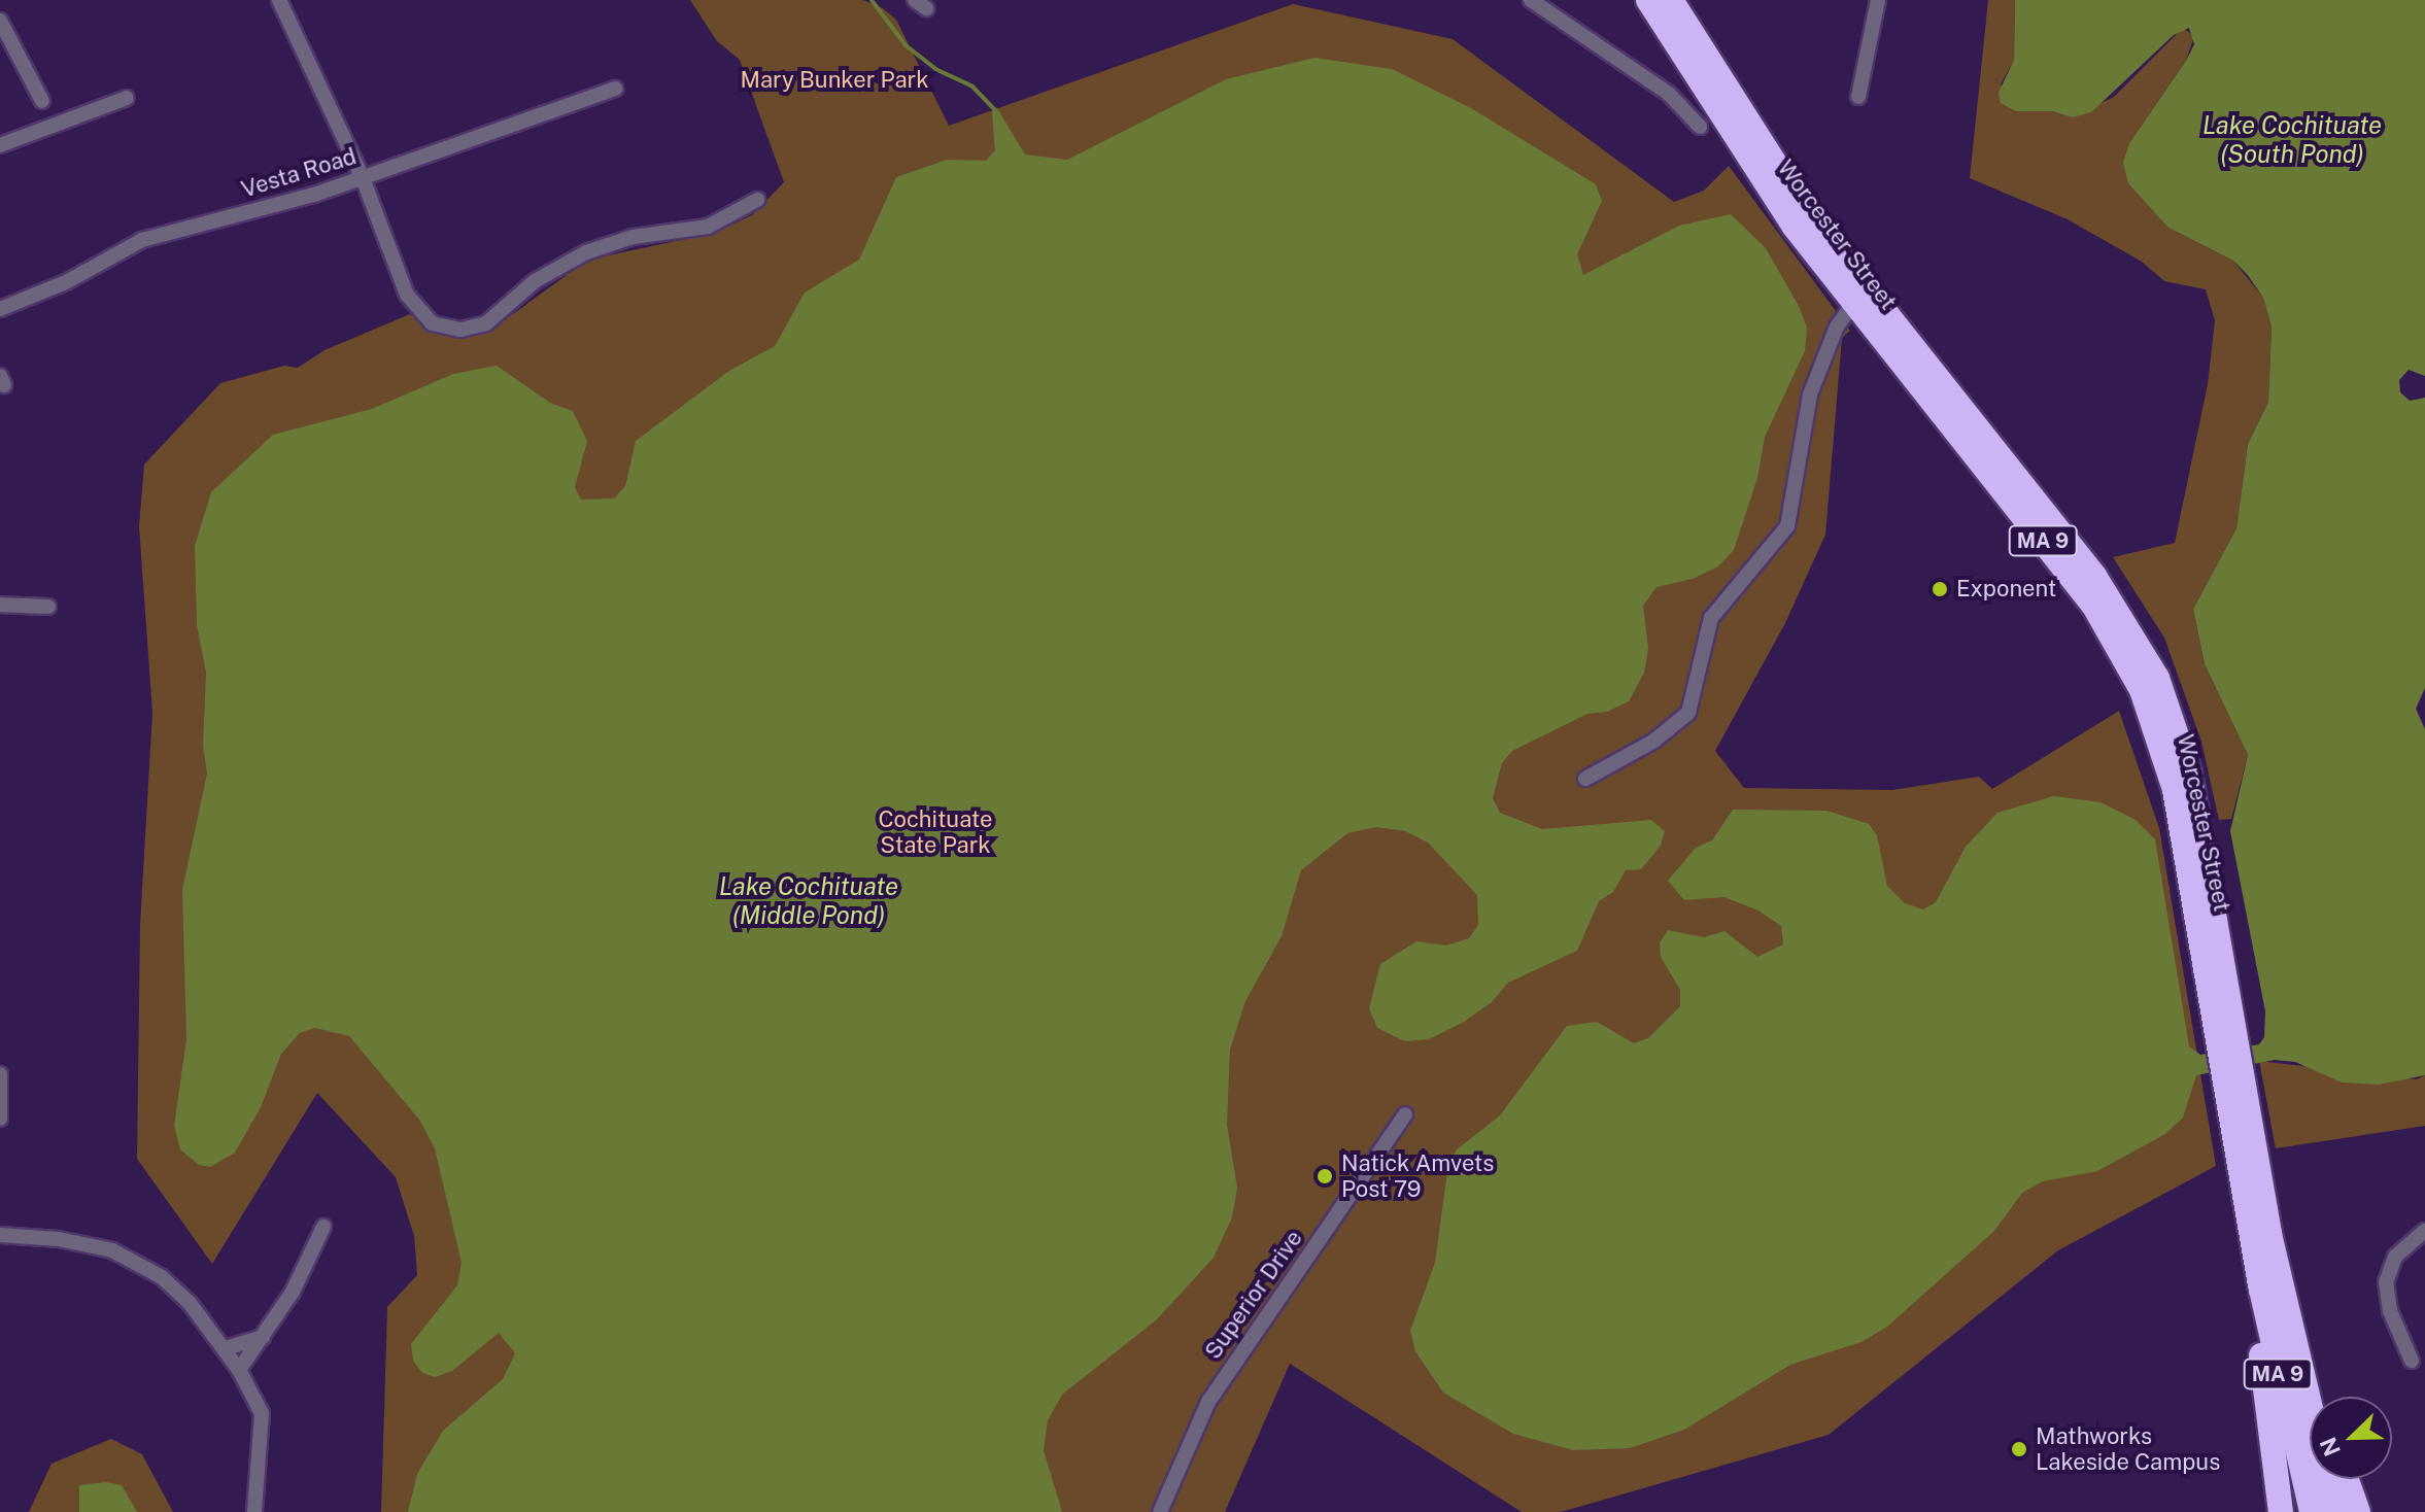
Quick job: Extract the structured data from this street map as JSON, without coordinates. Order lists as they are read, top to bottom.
{
  "streets": {
    "highway": ["Worcester Street", "MA 9"],
    "street": ["Vesta Road", "Superior Drive"]
  },
  "water": ["Lake Cochituate (South Pond)", "Lake Cochituate (Middle Pond)"],
  "parks": ["Mary Bunker Park", "Cochituate State Park"],
  "places": ["Exponent", "Natick Amvets Post 79", "Mathworks Lakeside Campus"],
  "north": "bottom left"
}
